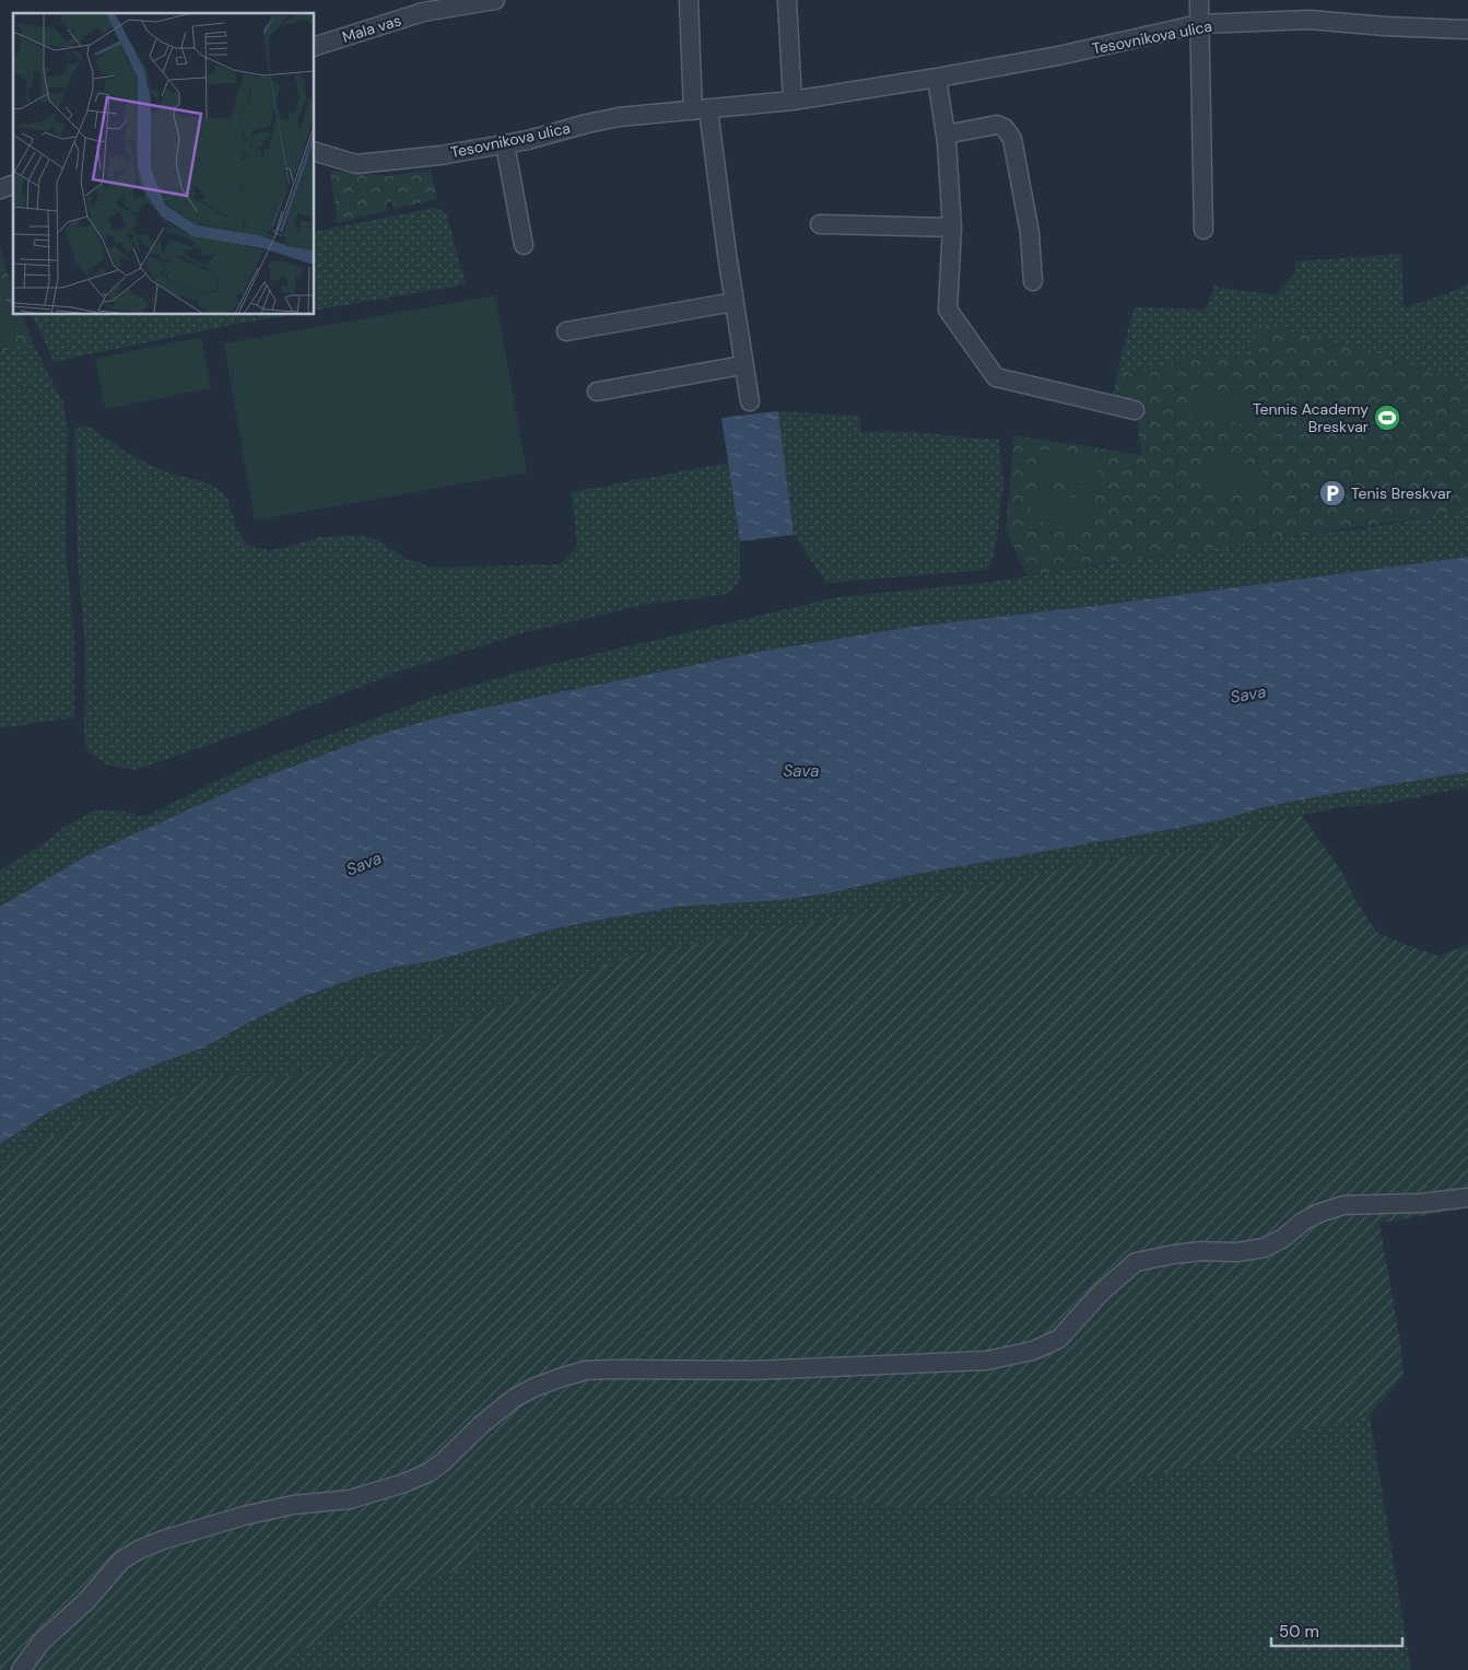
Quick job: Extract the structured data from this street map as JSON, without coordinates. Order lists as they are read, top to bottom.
{
  "streets": {
    "street": ["Mala vas", "Tesovnikova ulica"]
  },
  "water": ["Sava"],
  "places": {
    "sports": ["Tennis Academy Breskvar"],
    "parking": ["Tenis Breskvar"]
  },
  "scale_bar": "50 m"
}
